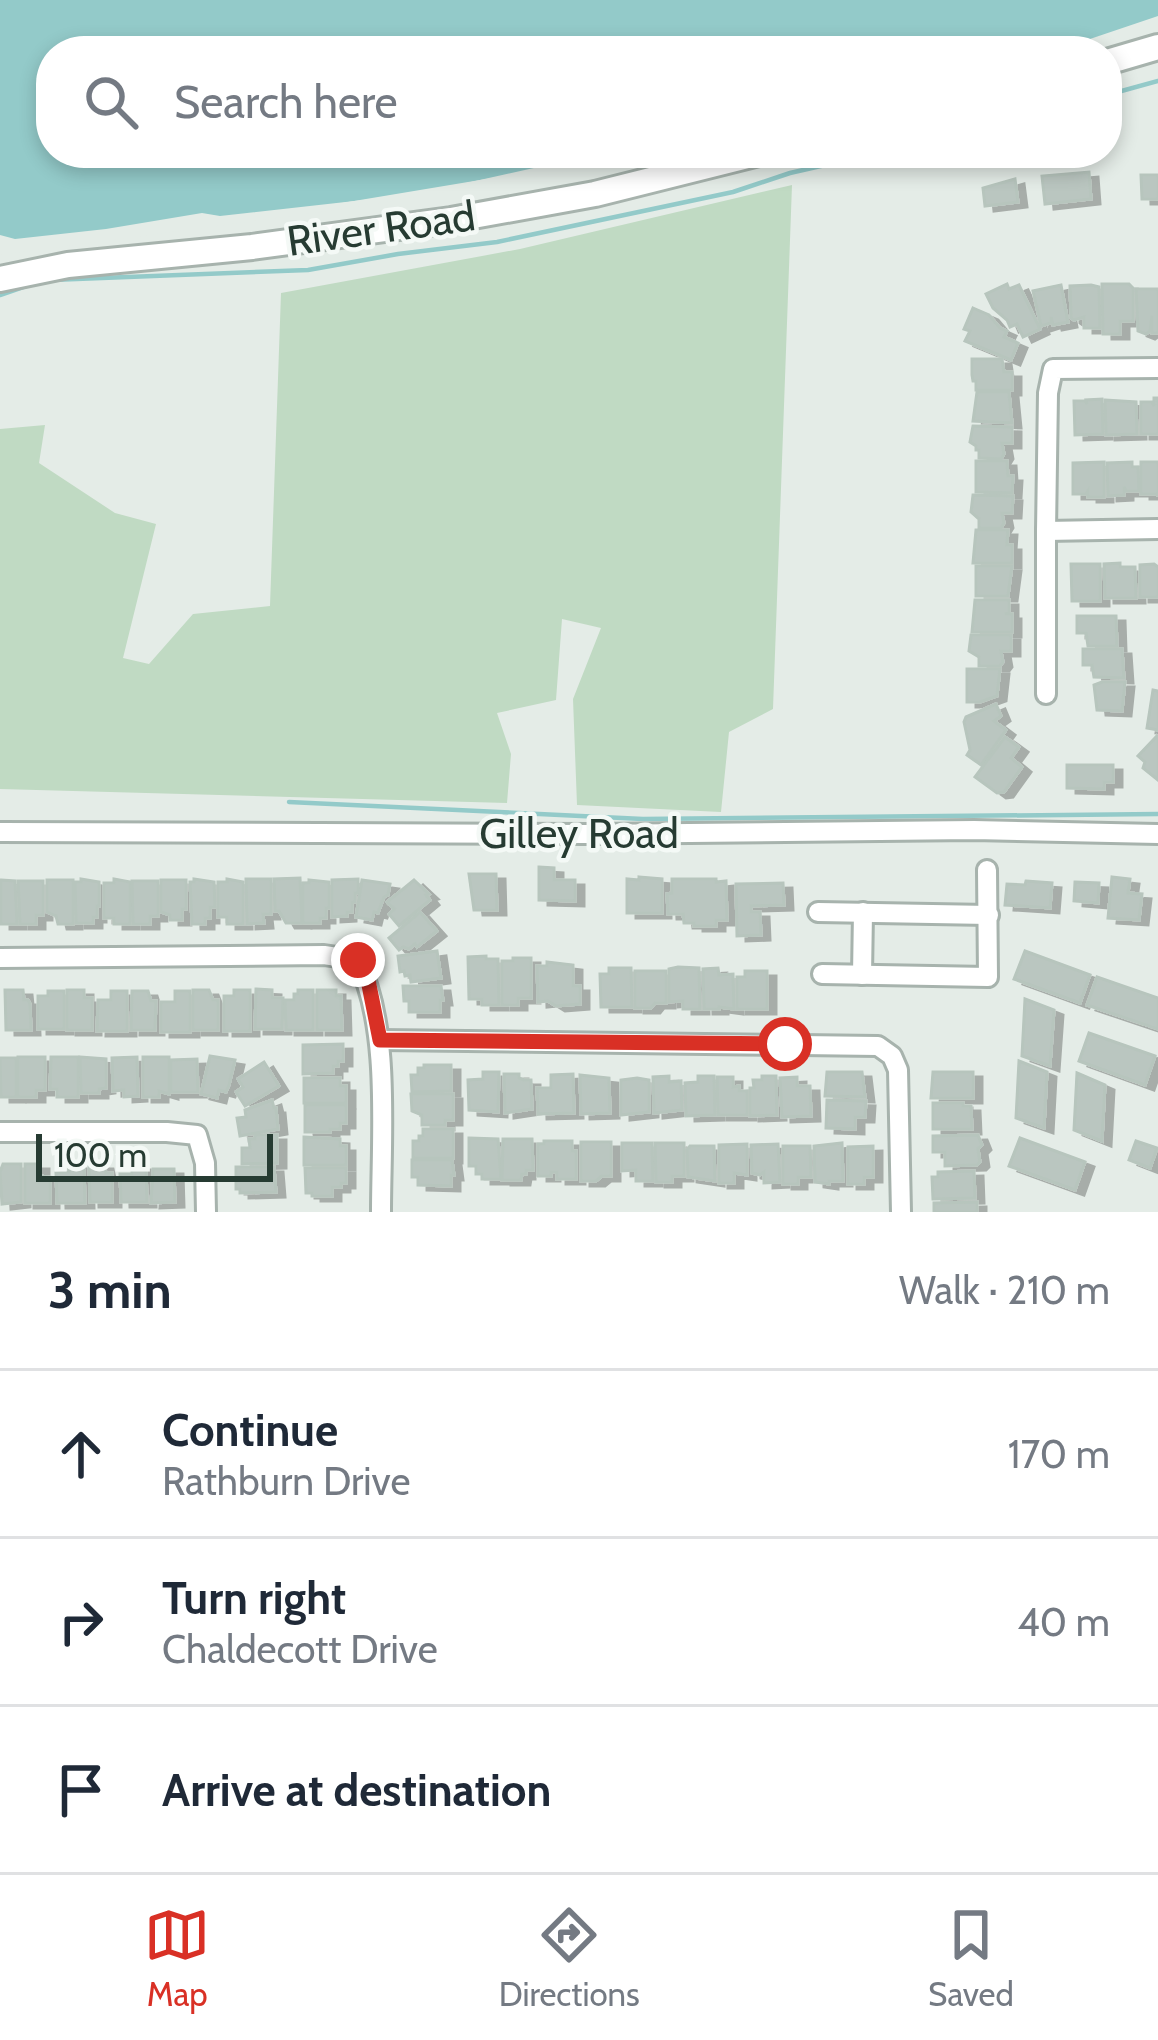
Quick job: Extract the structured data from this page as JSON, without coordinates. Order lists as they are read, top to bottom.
{
  "streets": {
    "street": ["River Road", "Gilley Road"]
  },
  "scale_bar": "100 m",
  "page": {
    "search": "Search here",
    "scale": "100 m",
    "heading": ["3 min", "Walk · 210 m"],
    "list": [
      ["Continue", "Rathburn Drive", "170 m"],
      ["Turn right", "Chaldecott Drive", "40 m"],
      "Arrive at destination"
    ],
    "nav": ["Map", "Directions", "Saved"]
  }
}
